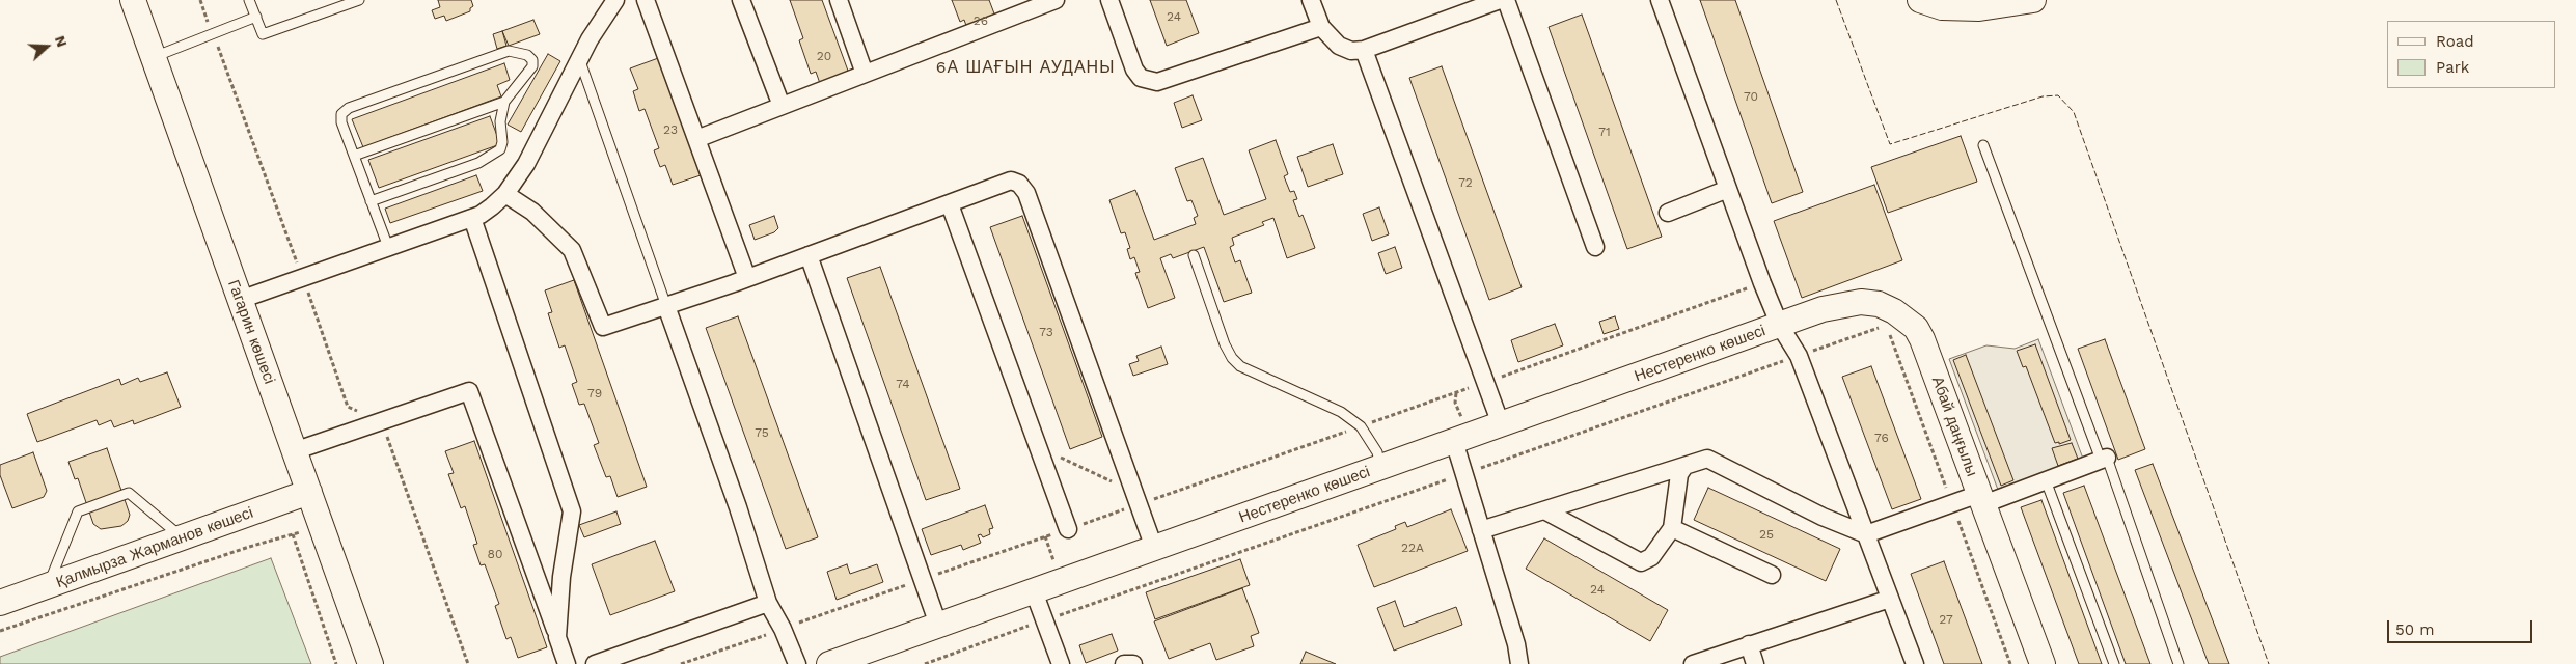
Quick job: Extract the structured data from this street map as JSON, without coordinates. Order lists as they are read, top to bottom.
{
  "streets": {
    "main road": [
      "Гагарин көшесі",
      "Нестеренко көшесі",
      "Абай даңғылы",
      "Қалмырза Жарманов көшесі"
    ]
  },
  "crossings": [
    ["Гагарин көшесі", "Қалмырза Жарманов көшесі"],
    ["Нестеренко көшесі", "Абай даңғылы"]
  ],
  "districts": ["6А ШАҒЫН АУДАНЫ"],
  "house_numbers": [
    "24",
    "26",
    "20",
    "70",
    "23",
    "71",
    "72",
    "73",
    "74",
    "79",
    "75",
    "76",
    "25",
    "22A",
    "80",
    "24",
    "27"
  ],
  "legend": ["Road", "Park"],
  "scale_bar": "50 m",
  "north": "right"
}
